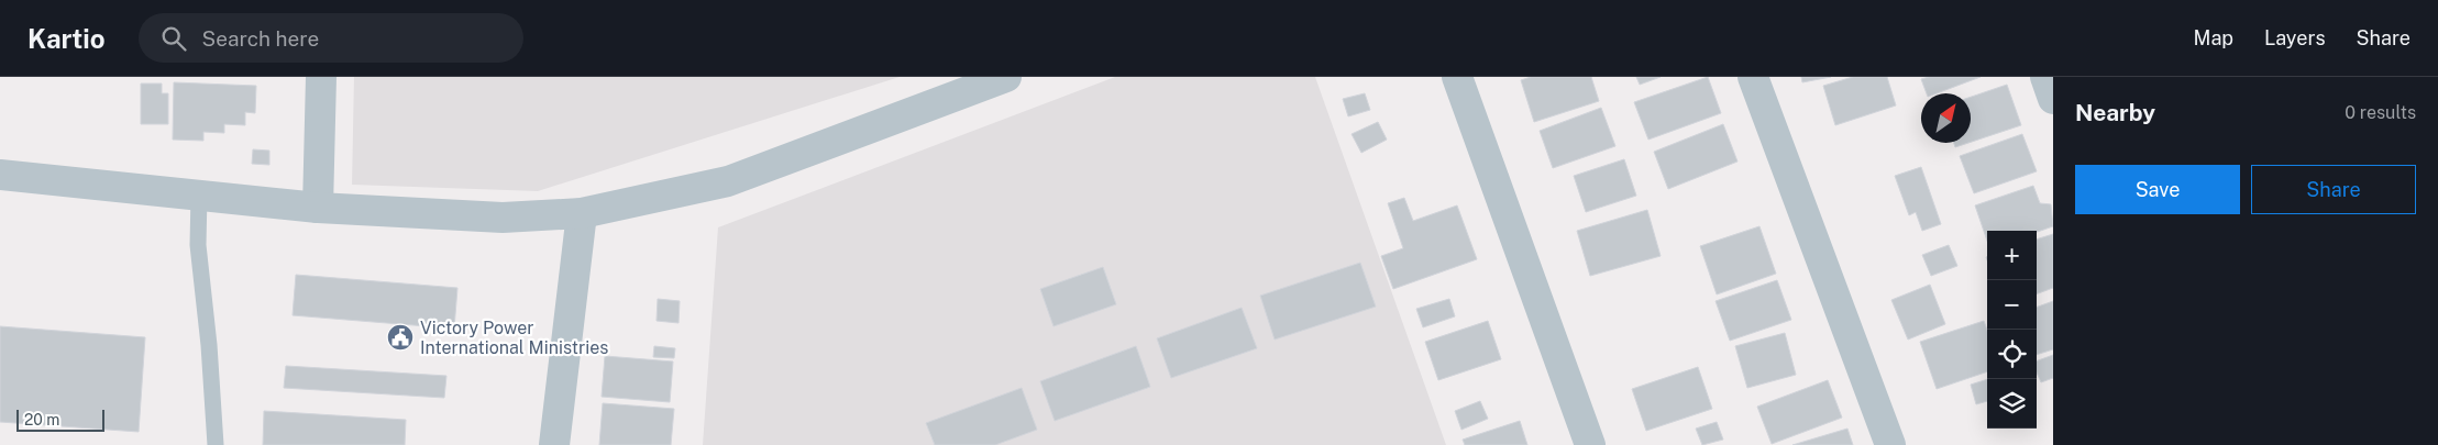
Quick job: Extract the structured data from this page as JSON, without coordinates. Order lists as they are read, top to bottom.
{
  "places": {
    "public building": ["Victory Power International Ministries"]
  },
  "scale_bar": "20 m",
  "north": "top right",
  "page": {
    "header": "Kartio",
    "search": "Search here",
    "nav": ["Map", "Layers", "Share"],
    "heading": ["Nearby", "0 results"],
    "buttons": ["Save", "Share"],
    "map_buttons": ["+", "−"],
    "scale": "20 m"
  }
}
